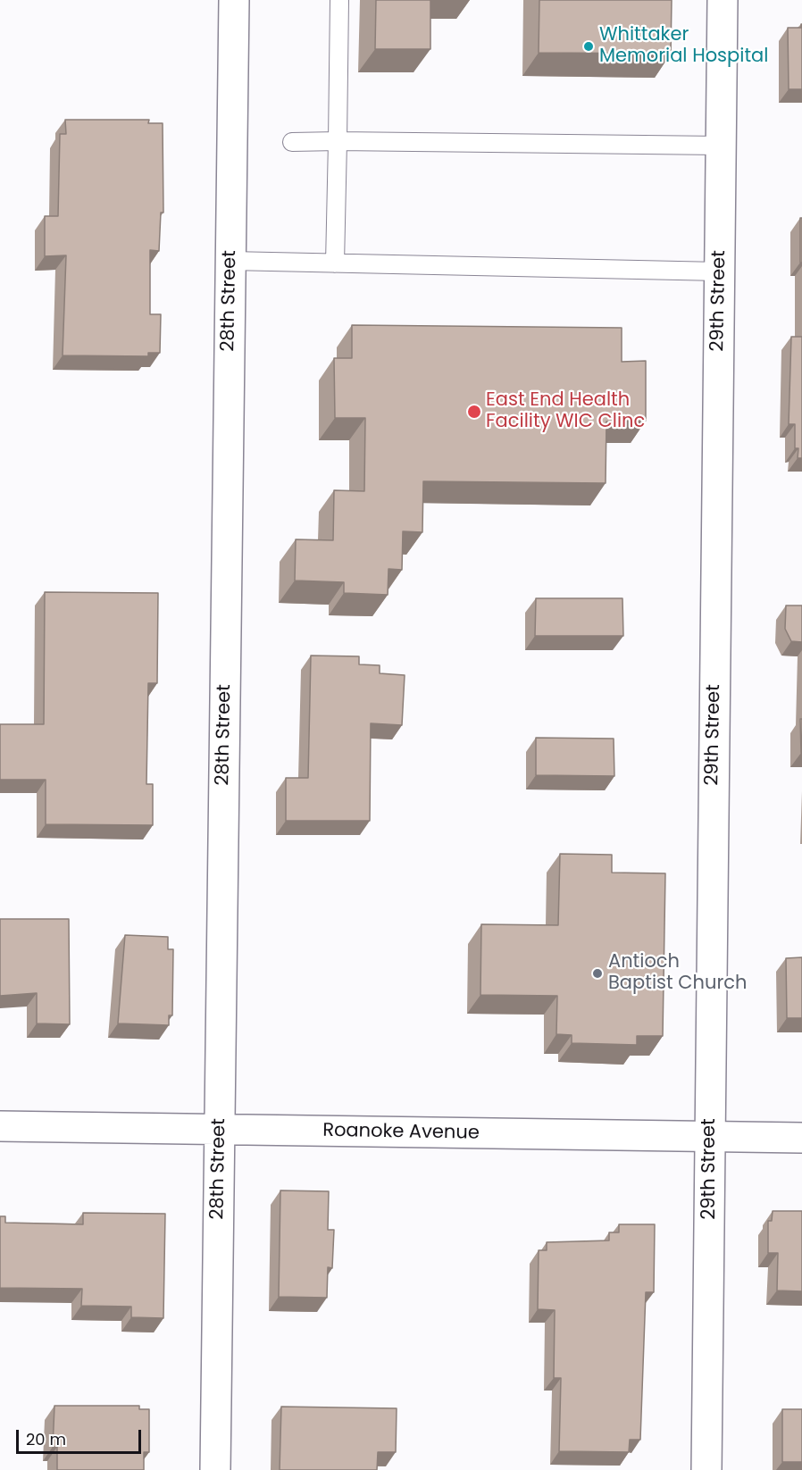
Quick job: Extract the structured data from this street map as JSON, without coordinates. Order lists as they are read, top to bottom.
{
  "streets": {
    "street": ["28th Street", "29th Street", "Roanoke Avenue"]
  },
  "crossings": [
    ["28th Street", "Roanoke Avenue"],
    ["29th Street", "Roanoke Avenue"]
  ],
  "places": ["Whittaker Memorial Hospital", "East End Health Facility WIC Clinc", "Antioch Baptist Church"],
  "scale_bar": "20 m"
}
